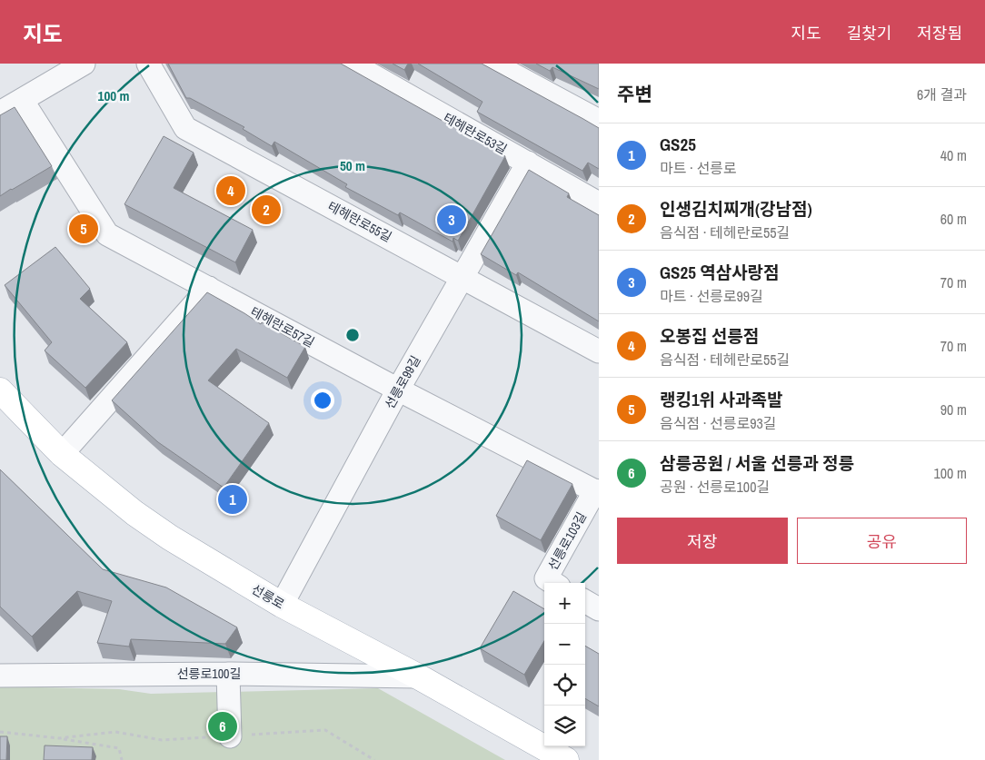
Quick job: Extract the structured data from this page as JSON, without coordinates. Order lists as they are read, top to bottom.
{
  "streets": {
    "main road": ["선릉로"],
    "street": [
      "테헤란로53길",
      "테헤란로55길",
      "테헤란로57길",
      "선릉로99길",
      "선릉로103길",
      "선릉로100길"
    ]
  },
  "crossings": [
    ["테헤란로53길", "선릉로99길"],
    ["테헤란로55길", "선릉로99길"],
    ["테헤란로57길", "선릉로99길"],
    ["테헤란로57길", "선릉로103길"],
    ["선릉로99길", "선릉로"],
    ["선릉로", "선릉로100길"]
  ],
  "page": {
    "header": "지도",
    "nav": ["지도", "길찾기", "저장됨"],
    "heading": ["주변", "6개 결과"],
    "list": [
      {
        "mark": "1",
        "name": "GS25",
        "note": "마트 · 선릉로",
        "value": "40 m"
      },
      {
        "mark": "2",
        "name": "인생김치찌개(강남점)",
        "note": "음식점 · 테헤란로55길",
        "value": "60 m"
      },
      {
        "mark": "3",
        "name": "GS25 역삼사랑점",
        "note": "마트 · 선릉로99길",
        "value": "70 m"
      },
      {
        "mark": "4",
        "name": "오봉집 선릉점",
        "note": "음식점 · 테헤란로55길",
        "value": "70 m"
      },
      {
        "mark": "5",
        "name": "랭킹1위 사과족발",
        "note": "음식점 · 선릉로93길",
        "value": "90 m"
      },
      {
        "mark": "6",
        "name": "삼릉공원 / 서울 선릉과 정릉",
        "note": "공원 · 선릉로100길",
        "value": "100 m"
      }
    ],
    "pins": [
      "4",
      "2",
      "3",
      "5",
      "1",
      "6"
    ],
    "buttons": ["저장", "공유"],
    "map_buttons": ["+", "−"]
  },
  "rings": ["100 m", "50 m"]
}
